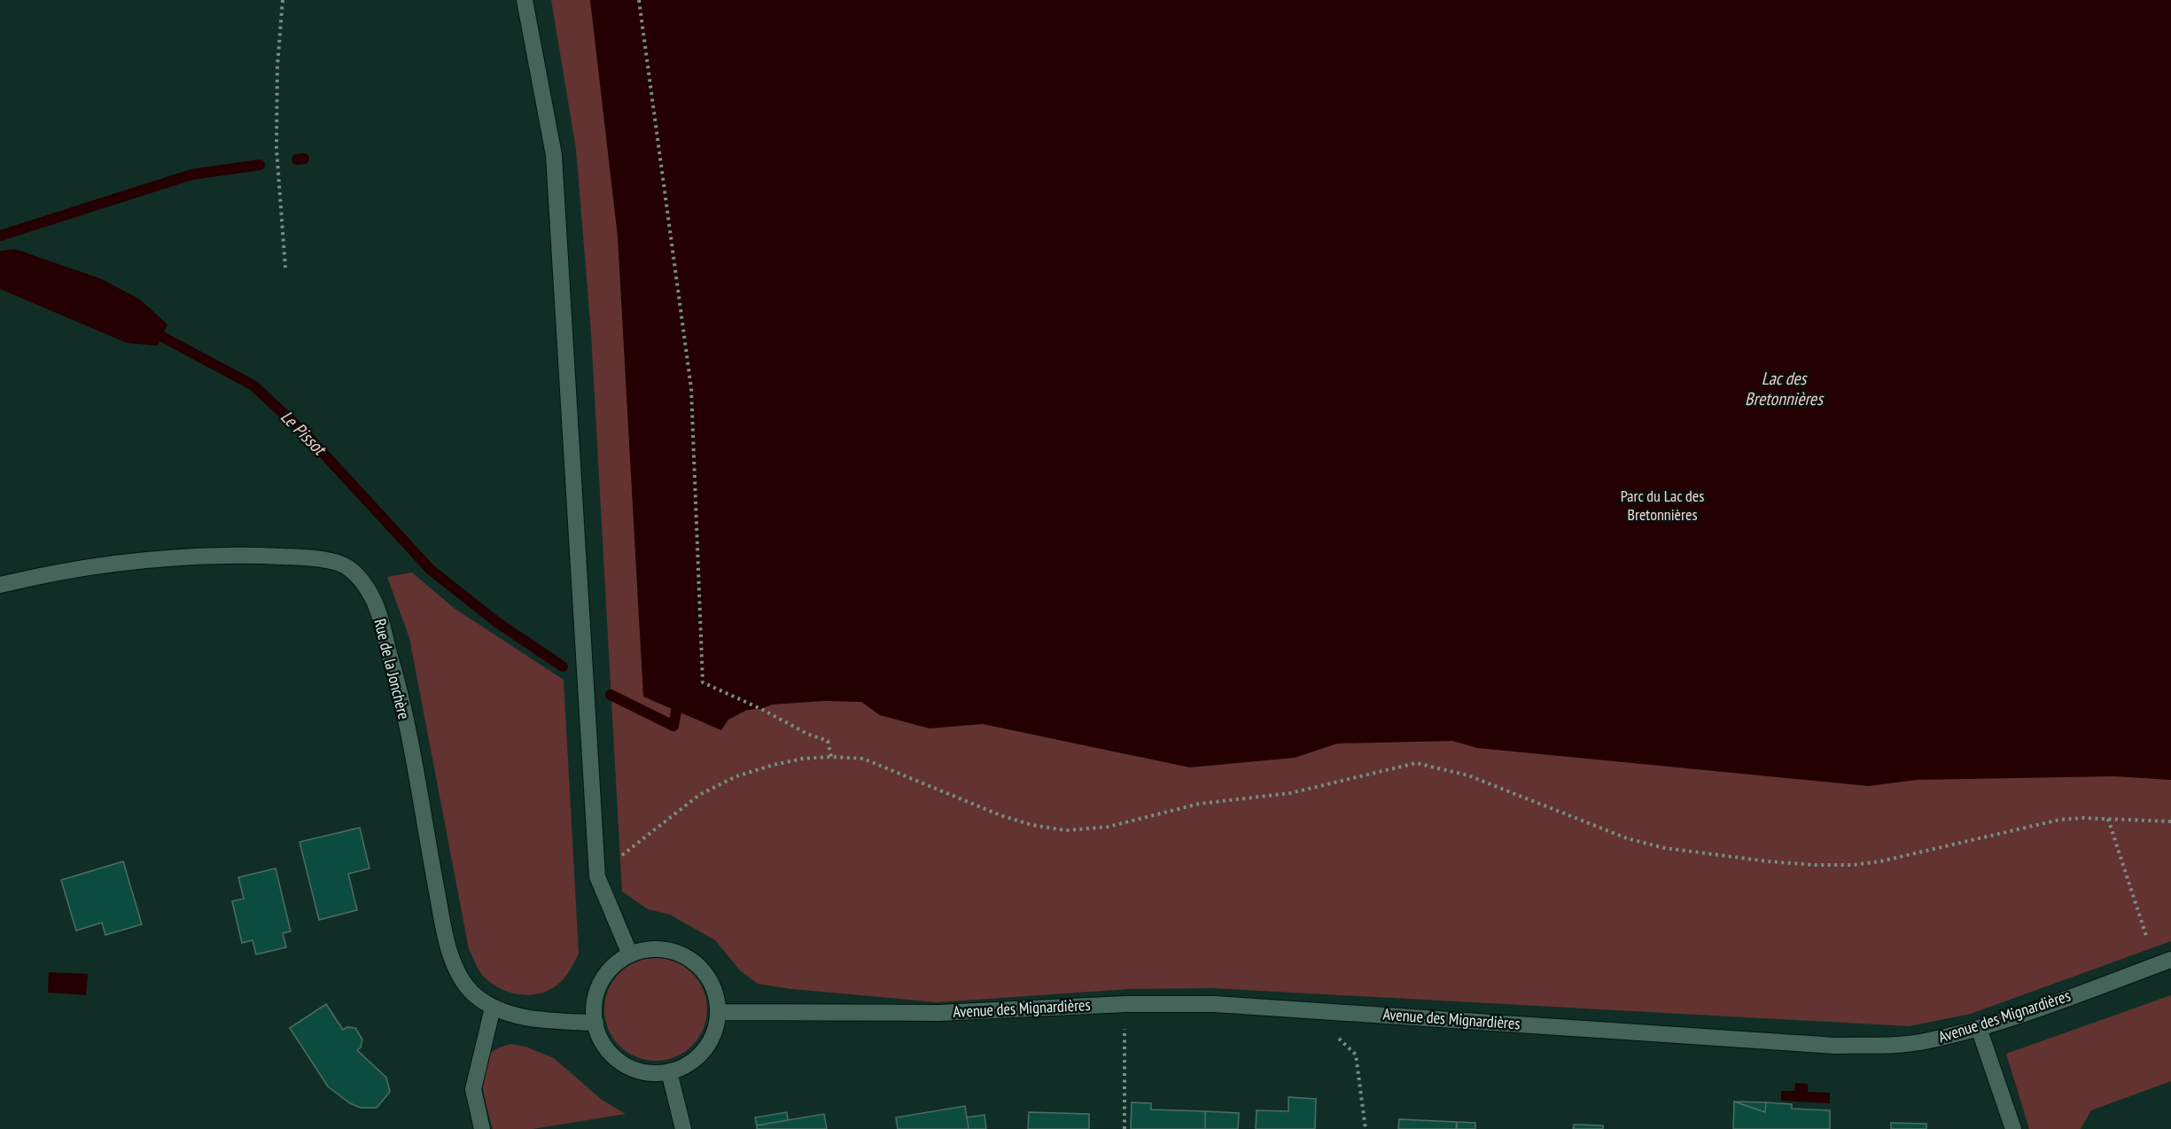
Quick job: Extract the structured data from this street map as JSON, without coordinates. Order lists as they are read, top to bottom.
{
  "streets": {
    "street": ["Rue de la Jonchère", "Avenue des Mignardières"]
  },
  "crossings": [
    ["Rue de la Jonchère", "Avenue des Mignardières"]
  ],
  "water": ["Lac des Bretonnières", "Le Pissot"],
  "parks": ["Parc du Lac des Bretonnières"]
}
